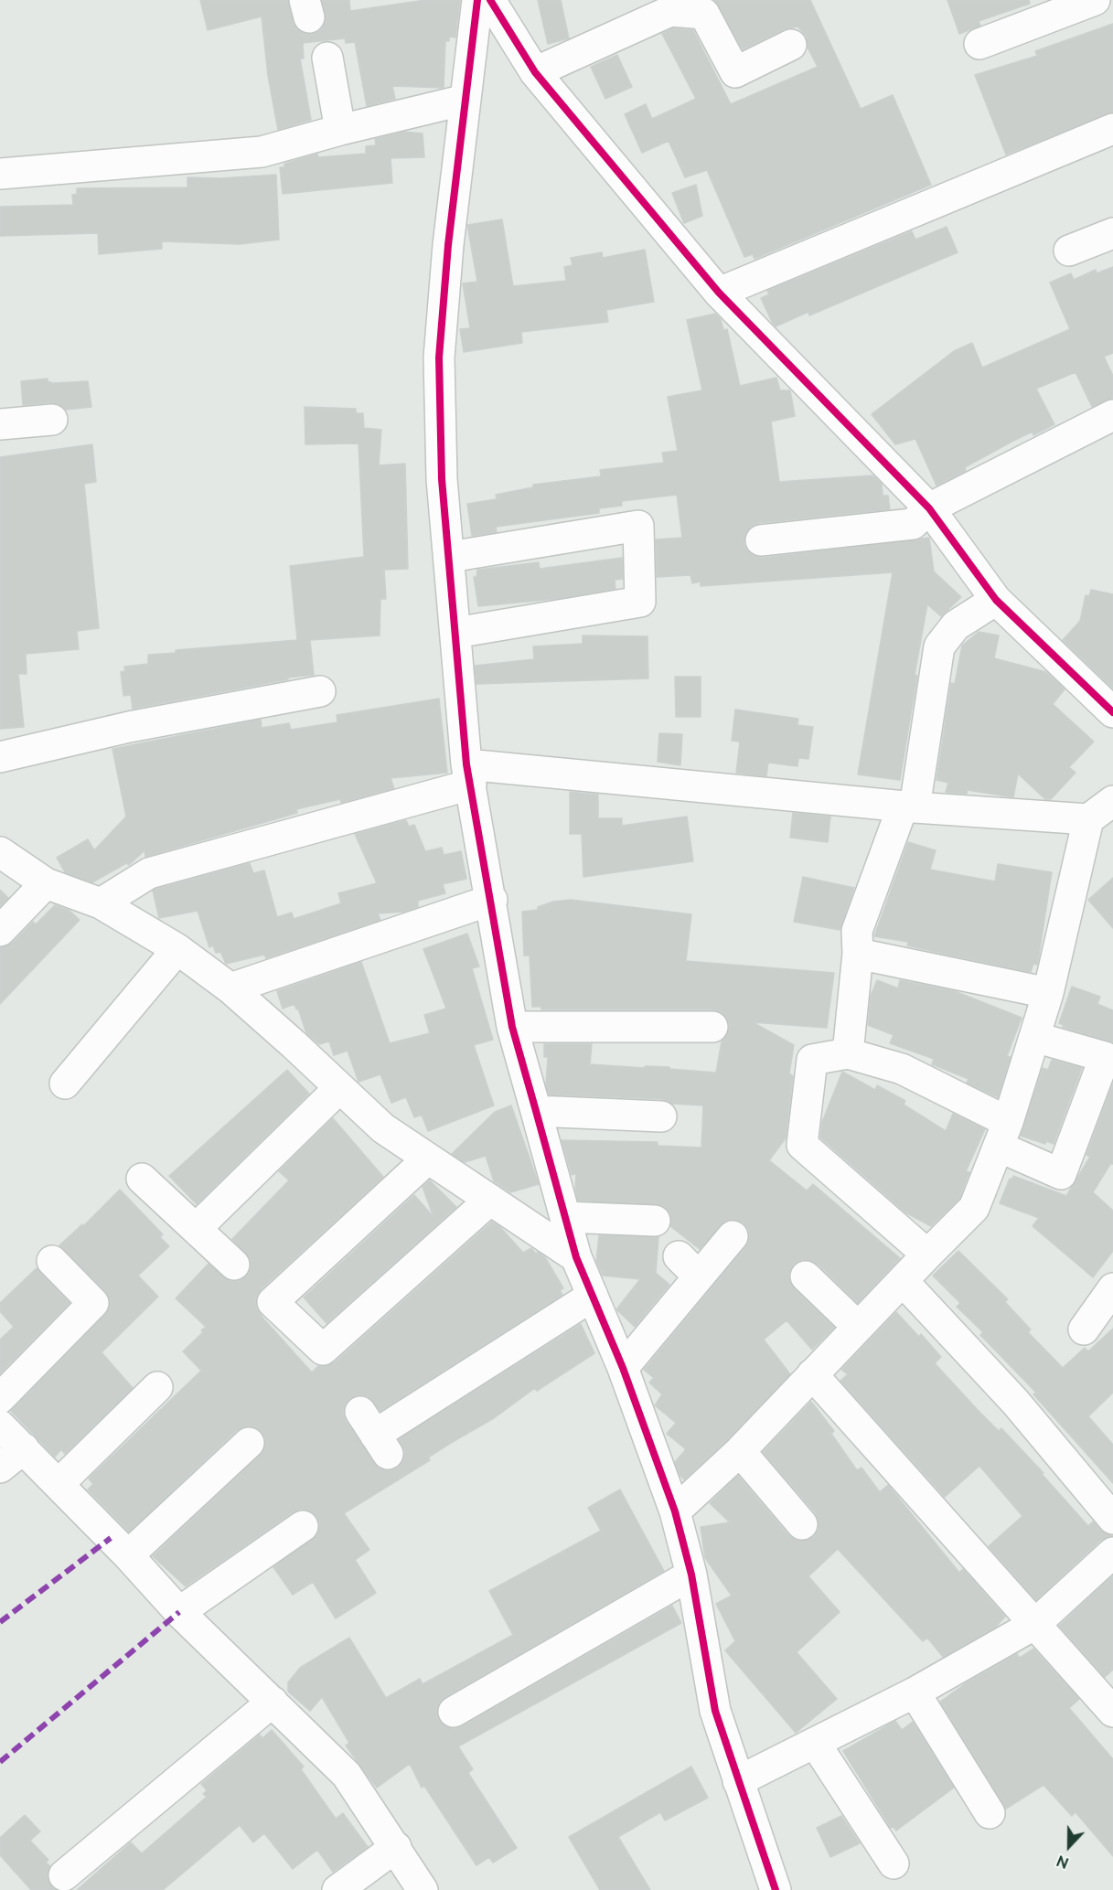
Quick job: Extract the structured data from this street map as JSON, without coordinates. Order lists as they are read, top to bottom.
{
  "north": "bottom"
}
